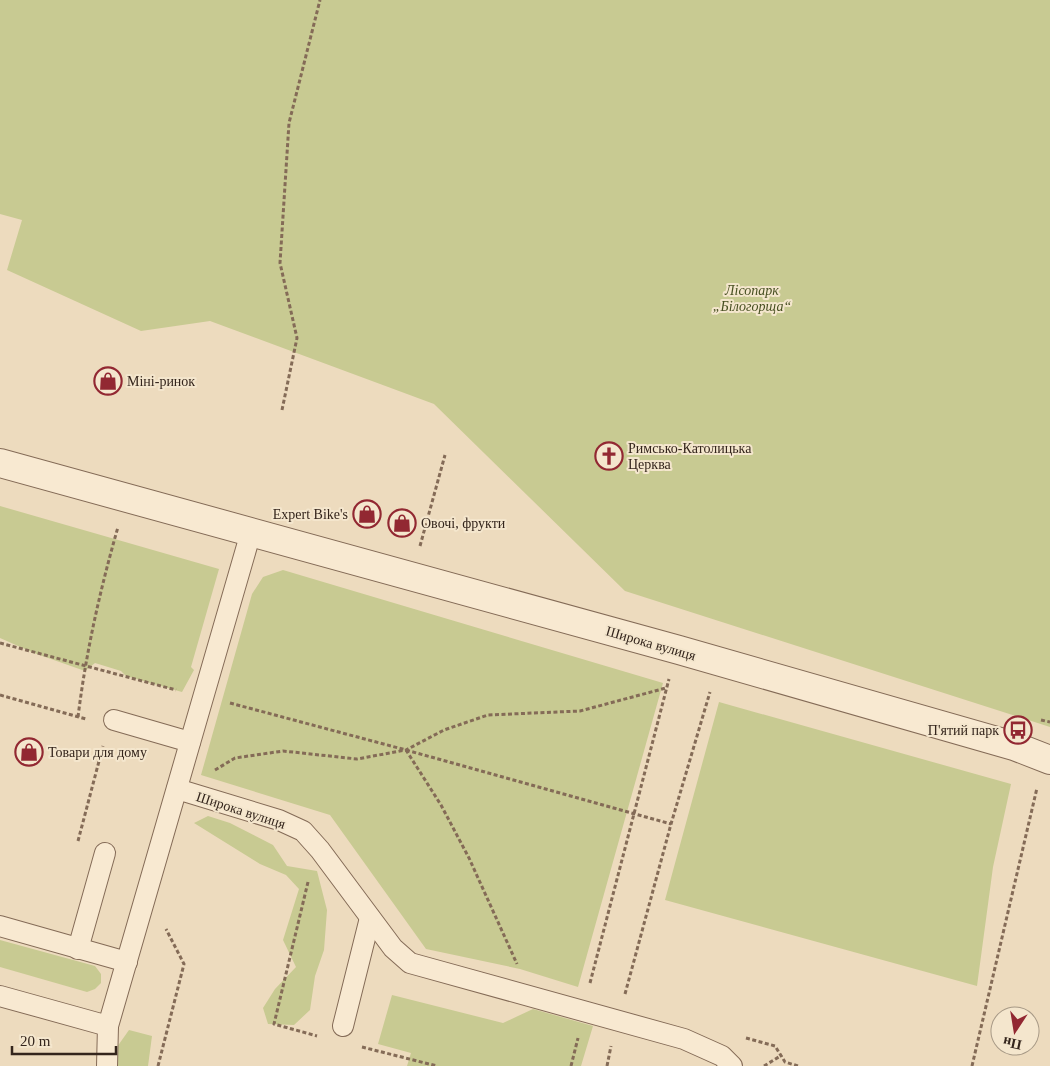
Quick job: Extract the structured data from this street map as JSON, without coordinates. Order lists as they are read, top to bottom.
{
  "streets": {
    "street": ["Широка вулиця"]
  },
  "parks": ["Лісопарк „Білогорща“"],
  "places": {
    "shop": [
      "Міні-ринок",
      "Expert Bike's",
      "Овочі, фрукти",
      "Товари для дому"
    ],
    "church": ["Римсько-Католицька Церква"],
    "bus stop": ["П'ятий парк"]
  },
  "scale_bar": "20 m",
  "north": "bottom"
}
